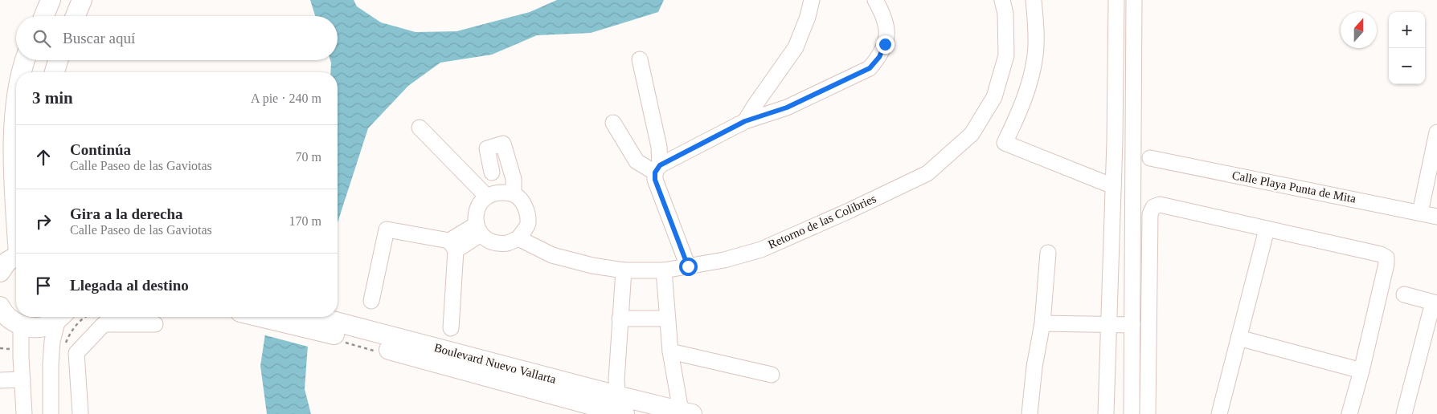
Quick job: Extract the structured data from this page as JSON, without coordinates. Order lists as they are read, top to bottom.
{
  "streets": {
    "main road": ["Boulevard Nuevo Vallarta"],
    "street": ["Calle Playa Punta de Mita", "Retorno de las Colibries"]
  },
  "north": "top",
  "page": {
    "map_buttons": ["+", "−"],
    "search": "Buscar aquí",
    "heading": ["3 min", "A pie · 240 m"],
    "list": [
      ["Continúa", "Calle Paseo de las Gaviotas", "70 m"],
      ["Gira a la derecha", "Calle Paseo de las Gaviotas", "170 m"],
      "Llegada al destino"
    ]
  }
}
